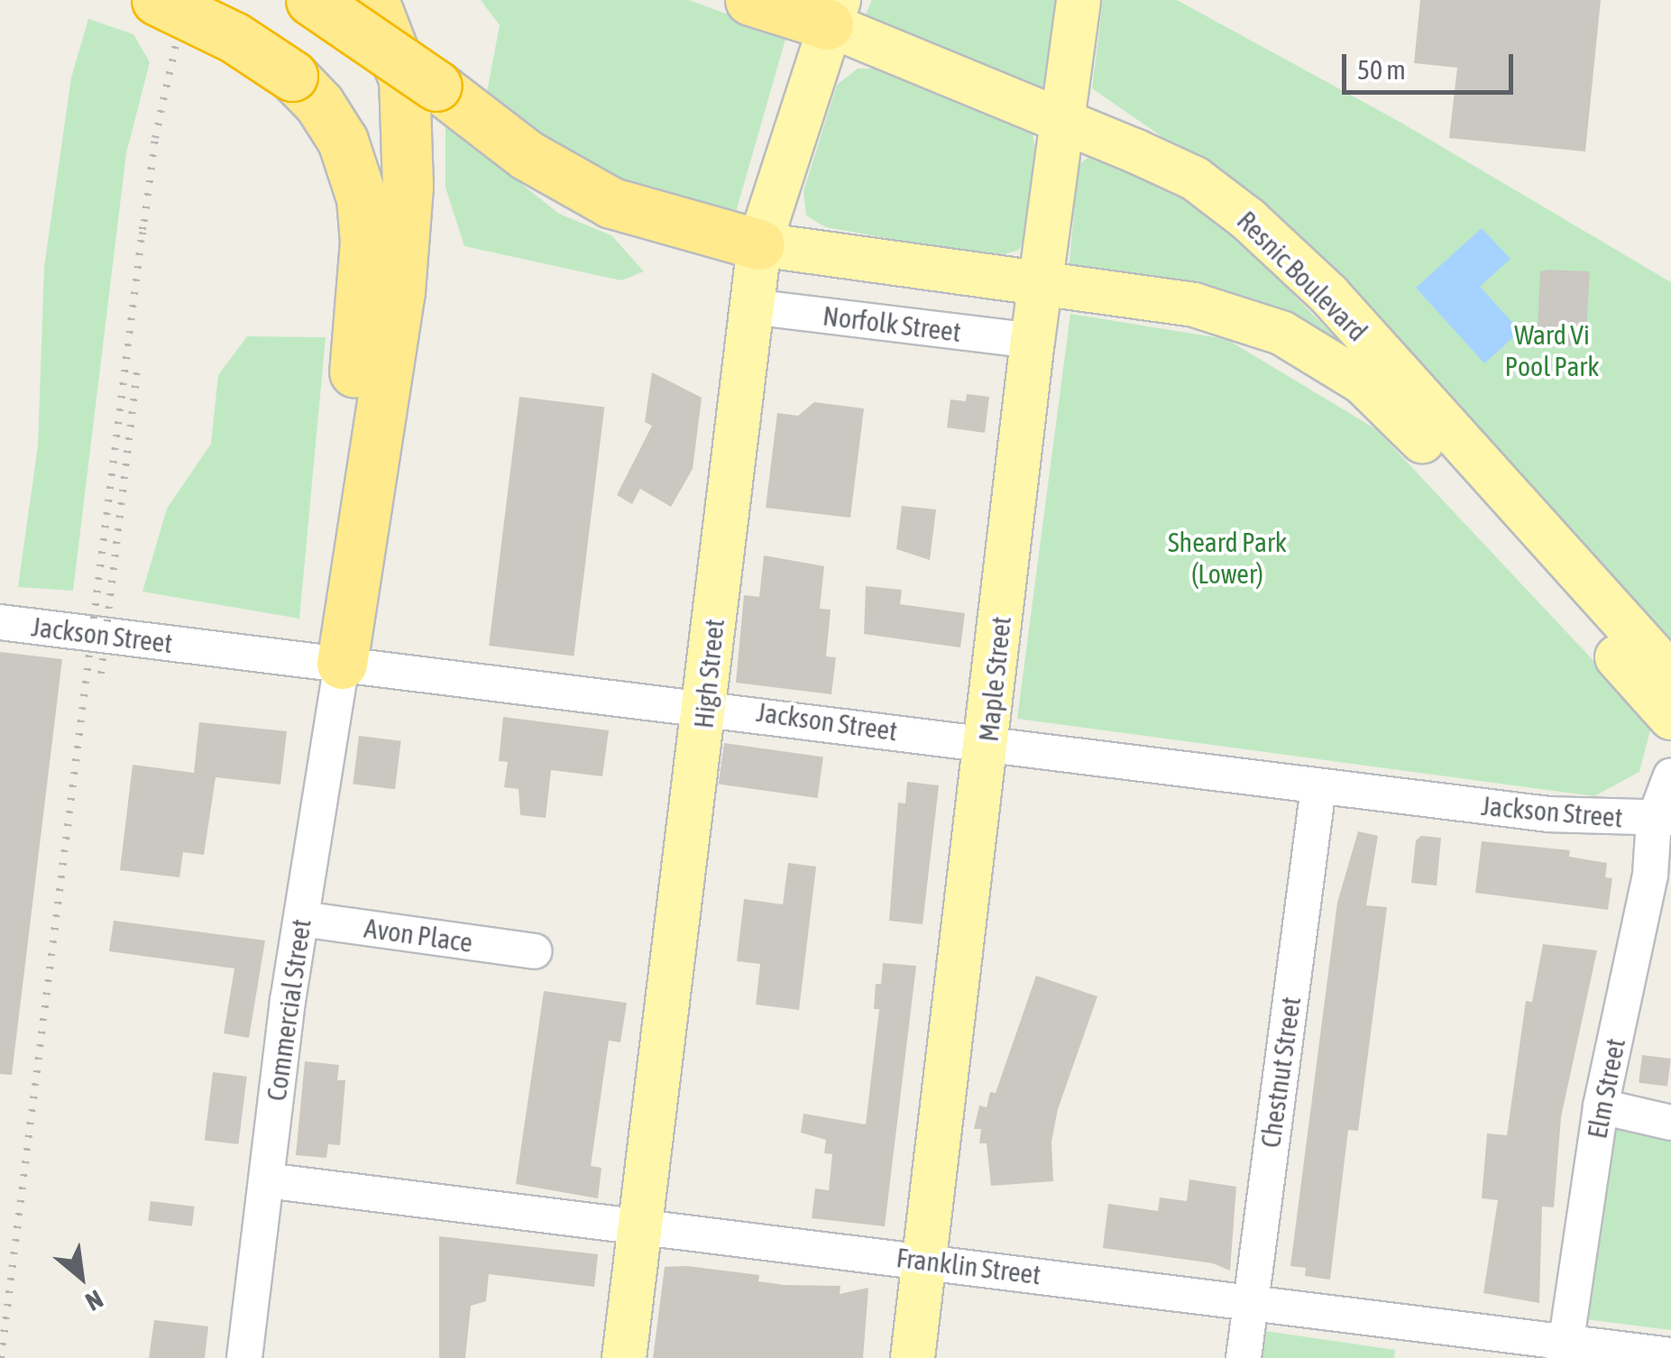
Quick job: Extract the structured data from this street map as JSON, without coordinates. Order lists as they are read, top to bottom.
{
  "streets": {
    "main road": ["Resnic Boulevard", "High Street", "Maple Street"],
    "street": [
      "Norfolk Street",
      "Jackson Street",
      "Avon Place",
      "Commercial Street",
      "Chestnut Street",
      "Elm Street",
      "Franklin Street"
    ]
  },
  "crossings": [
    ["Resnic Boulevard", "High Street"],
    ["Resnic Boulevard", "Maple Street"],
    ["Norfolk Street", "High Street"],
    ["Norfolk Street", "Maple Street"],
    ["Jackson Street", "High Street"],
    ["Jackson Street", "Maple Street"],
    ["Jackson Street", "Commercial Street"],
    ["Jackson Street", "Chestnut Street"],
    ["Jackson Street", "Elm Street"],
    ["High Street", "Franklin Street"],
    ["Maple Street", "Franklin Street"],
    ["Avon Place", "Commercial Street"],
    ["Commercial Street", "Franklin Street"],
    ["Chestnut Street", "Franklin Street"],
    ["Elm Street", "Franklin Street"]
  ],
  "parks": ["Ward Vi Pool Park", "Sheard Park (Lower)"],
  "scale_bar": "50 m",
  "north": "bottom right"
}
